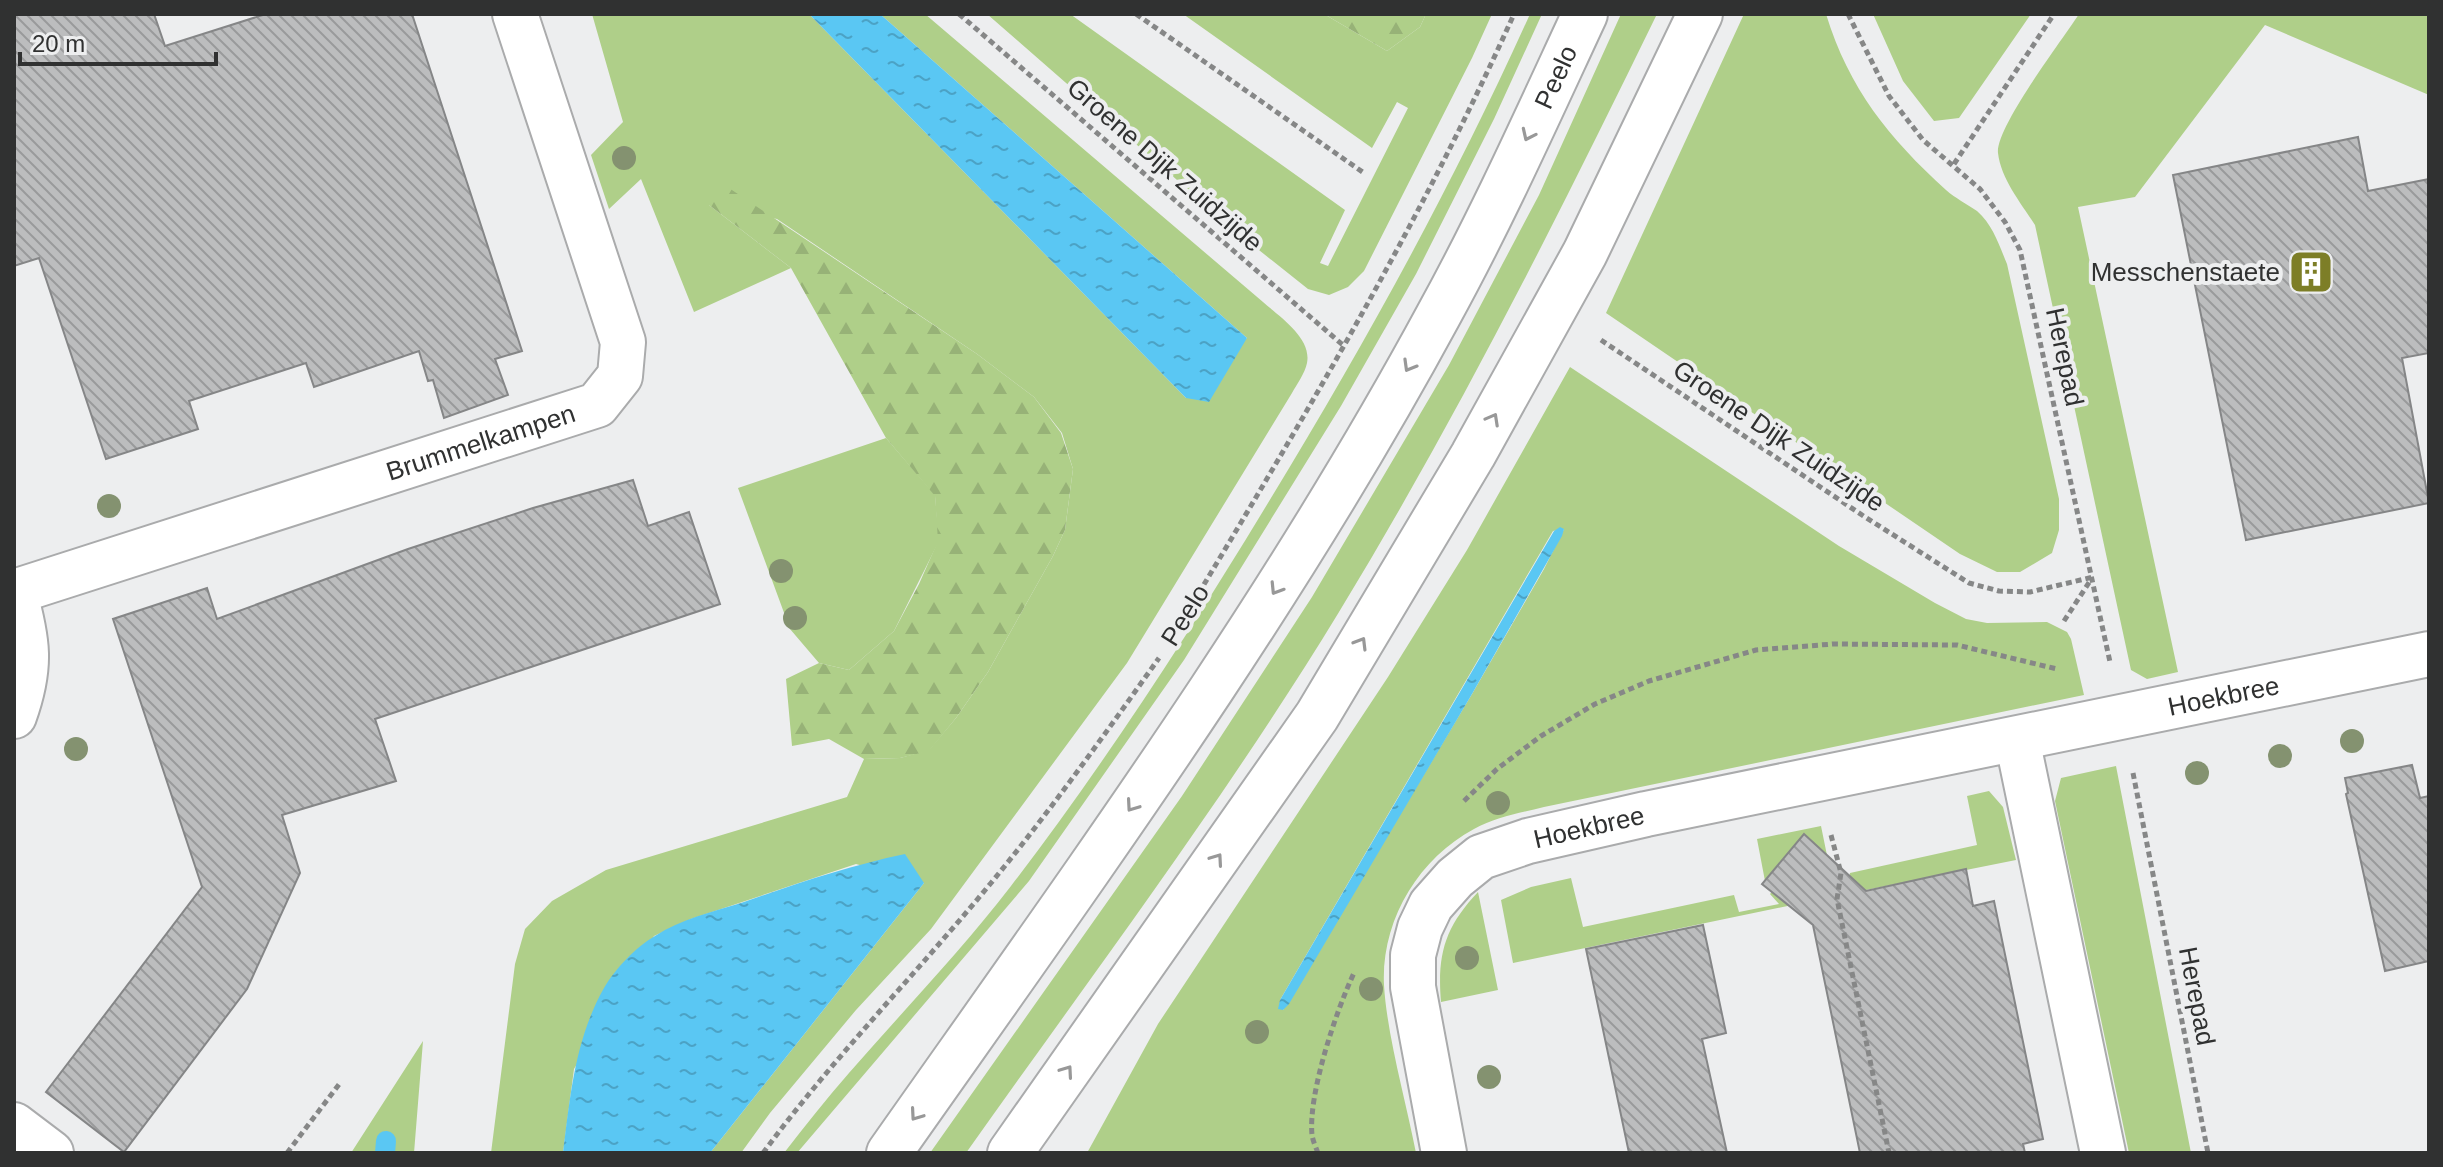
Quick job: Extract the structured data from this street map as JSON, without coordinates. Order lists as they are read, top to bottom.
{
  "streets": {
    "street": ["Peelo", "Brummelkampen", "Hoekbree"],
    "path": ["Groene Dijk Zuidzijde", "Herepad"]
  },
  "crossings": [
    ["Peelo", "Groene Dijk Zuidzijde"],
    ["Groene Dijk Zuidzijde", "Herepad"],
    ["Herepad", "Hoekbree"]
  ],
  "places": {
    "building": ["Messchenstaete"]
  },
  "scale_bar": "20 m"
}
